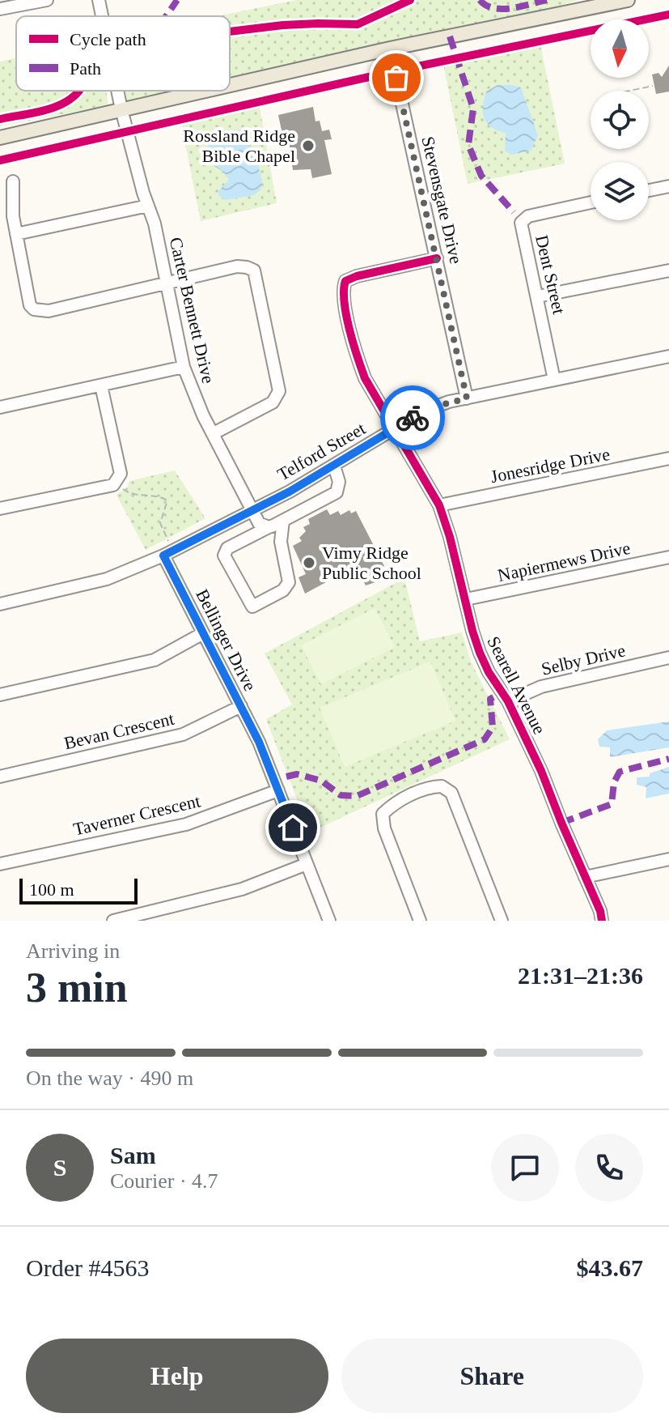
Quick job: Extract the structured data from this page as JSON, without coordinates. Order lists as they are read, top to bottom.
{
  "streets": {
    "street": [
      "Stevensgate Drive",
      "Dent Street",
      "Carter Bennett Drive",
      "Telford Street",
      "Jonesridge Drive",
      "Napiermews Drive",
      "Bellinger Drive",
      "Selby Drive",
      "Searell Avenue",
      "Bevan Crescent",
      "Taverner Crescent"
    ]
  },
  "crossings": [
    ["Stevensgate Drive", "Telford Street"],
    ["Stevensgate Drive", "Searell Avenue"],
    ["Dent Street", "Telford Street"],
    ["Carter Bennett Drive", "Telford Street"],
    ["Telford Street", "Bellinger Drive"],
    ["Telford Street", "Searell Avenue"],
    ["Jonesridge Drive", "Searell Avenue"],
    ["Napiermews Drive", "Searell Avenue"],
    ["Bellinger Drive", "Bevan Crescent"],
    ["Bellinger Drive", "Taverner Crescent"],
    ["Selby Drive", "Searell Avenue"]
  ],
  "places": ["Rossland Ridge Bible Chapel", "Vimy Ridge Public School"],
  "legend": ["Cycle path", "Path"],
  "scale_bar": "100 m",
  "north": "bottom",
  "page": {
    "scale": "100 m",
    "heading": ["3 min", "Arriving in", "21:31–21:36"],
    "panel": [
      "Sam",
      "Courier · 4.7",
      "Order #4563",
      "$43.67"
    ],
    "bar": "On the way · 490 m",
    "round": "S",
    "buttons": ["Help", "Share"]
  }
}
